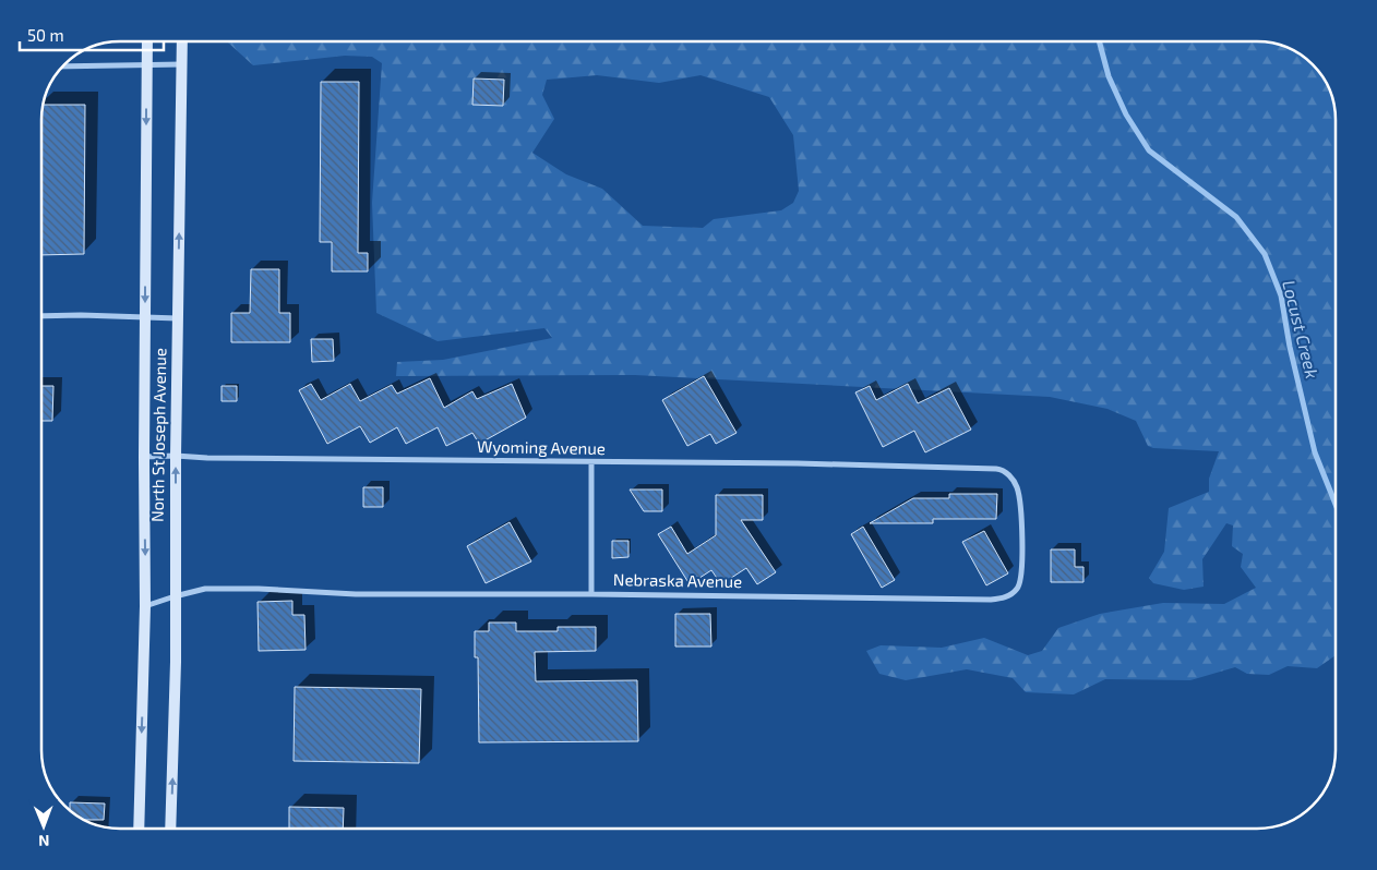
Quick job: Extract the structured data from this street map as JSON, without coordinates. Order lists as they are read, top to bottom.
{
  "streets": {
    "main road": ["North St Joseph Avenue"],
    "street": ["Wyoming Avenue", "Nebraska Avenue"]
  },
  "crossings": [
    ["North St Joseph Avenue", "Wyoming Avenue"],
    ["North St Joseph Avenue", "Nebraska Avenue"],
    ["Wyoming Avenue", "Nebraska Avenue"]
  ],
  "water": ["Locust Creek"],
  "scale_bar": "50 m",
  "north": "bottom"
}
